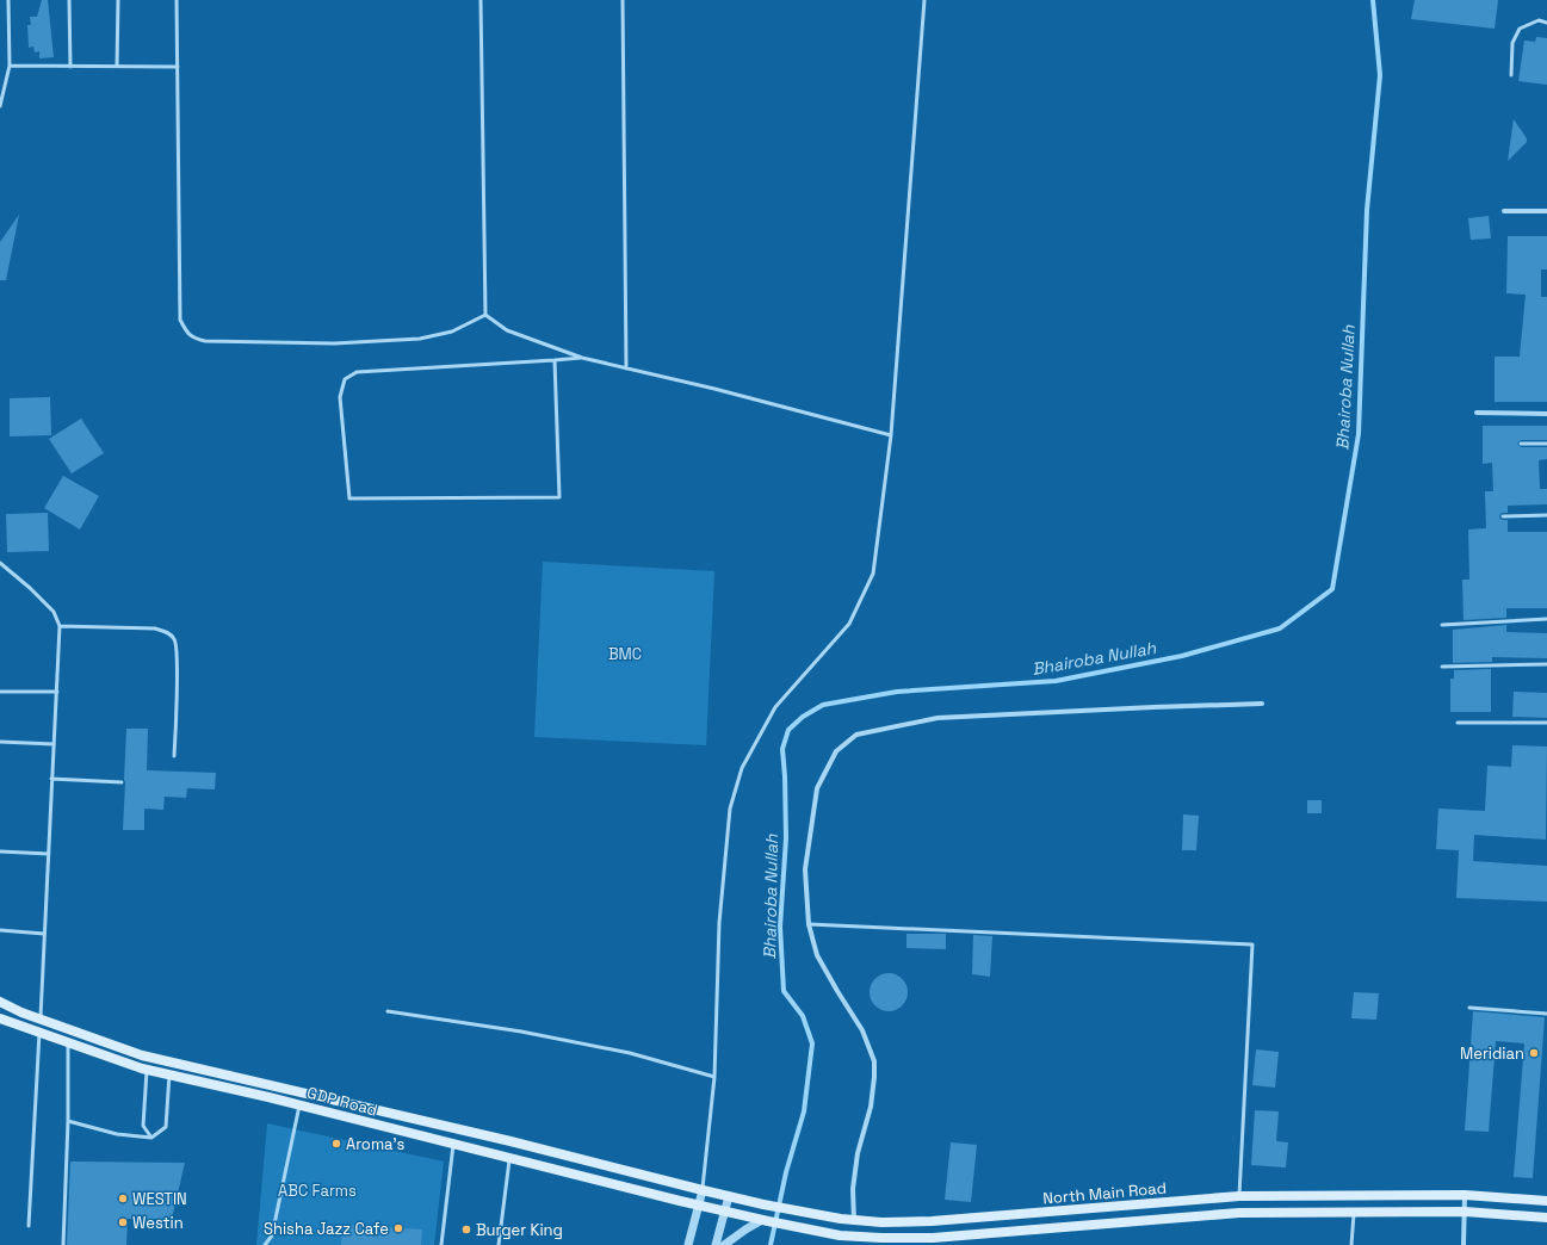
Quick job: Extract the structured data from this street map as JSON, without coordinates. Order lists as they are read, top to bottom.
{
  "streets": {
    "main road": ["GDP Road", "North Main Road"]
  },
  "crossings": [
    ["GDP Road", "North Main Road"]
  ],
  "water": ["Bhairoba Nullah"],
  "parks": ["BMC", "ABC Farms"],
  "places": [
    "Meridian",
    "Aroma's",
    "WESTIN",
    "Westin",
    "Shisha Jazz Cafe",
    "Burger King"
  ]
}
